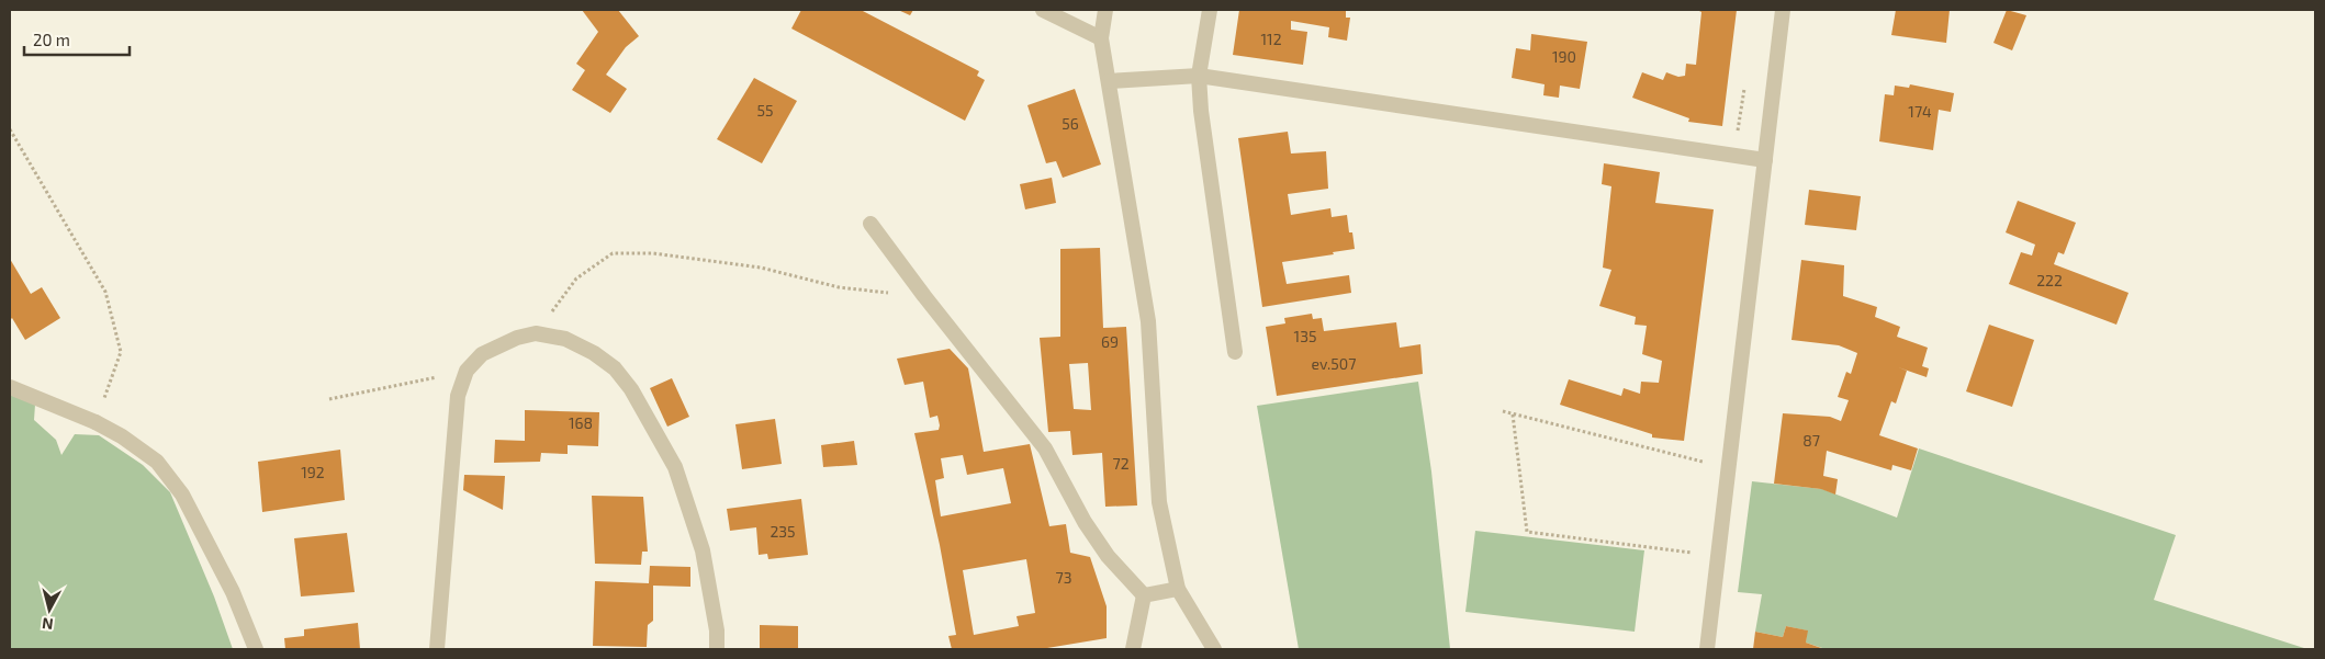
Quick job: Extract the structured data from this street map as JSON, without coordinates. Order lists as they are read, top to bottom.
{
  "house_numbers": [
    "112",
    "190",
    "55",
    "174",
    "56",
    "222",
    "135",
    "69",
    "ev.507",
    "168",
    "87",
    "72",
    "192",
    "235",
    "73"
  ],
  "scale_bar": "20 m",
  "north": "bottom"
}
